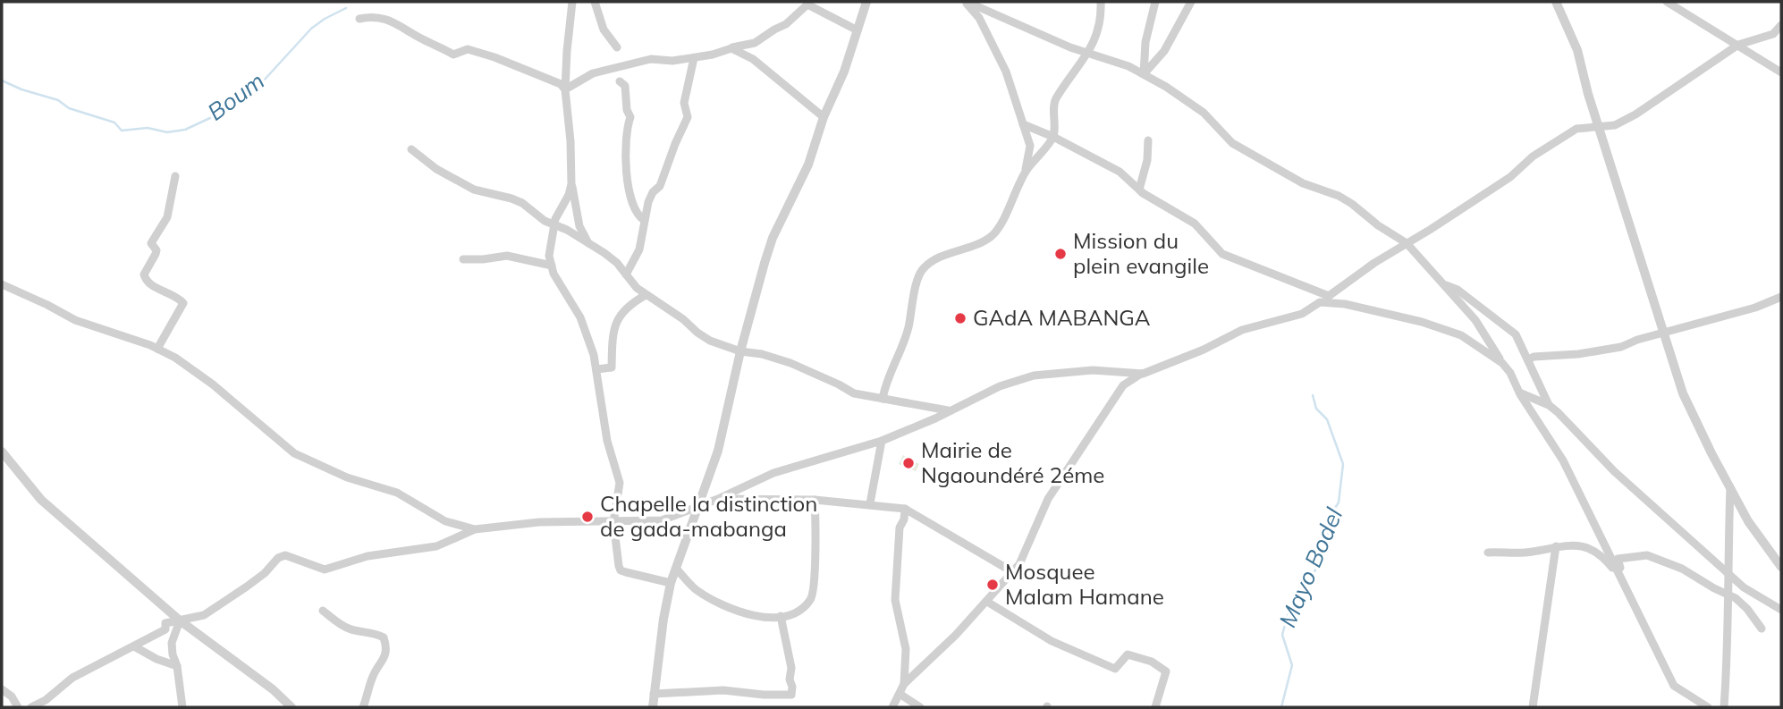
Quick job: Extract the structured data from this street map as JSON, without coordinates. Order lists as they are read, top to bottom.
{
  "water": ["Boum", "Mayo Bodel"],
  "places": [
    "Mission du plein evangile",
    "GAdA MABANGA",
    "Mairie de Ngaoundéré 2éme",
    "Chapelle la distinction de gada-mabanga",
    "Mosquee Malam Hamane"
  ]
}
